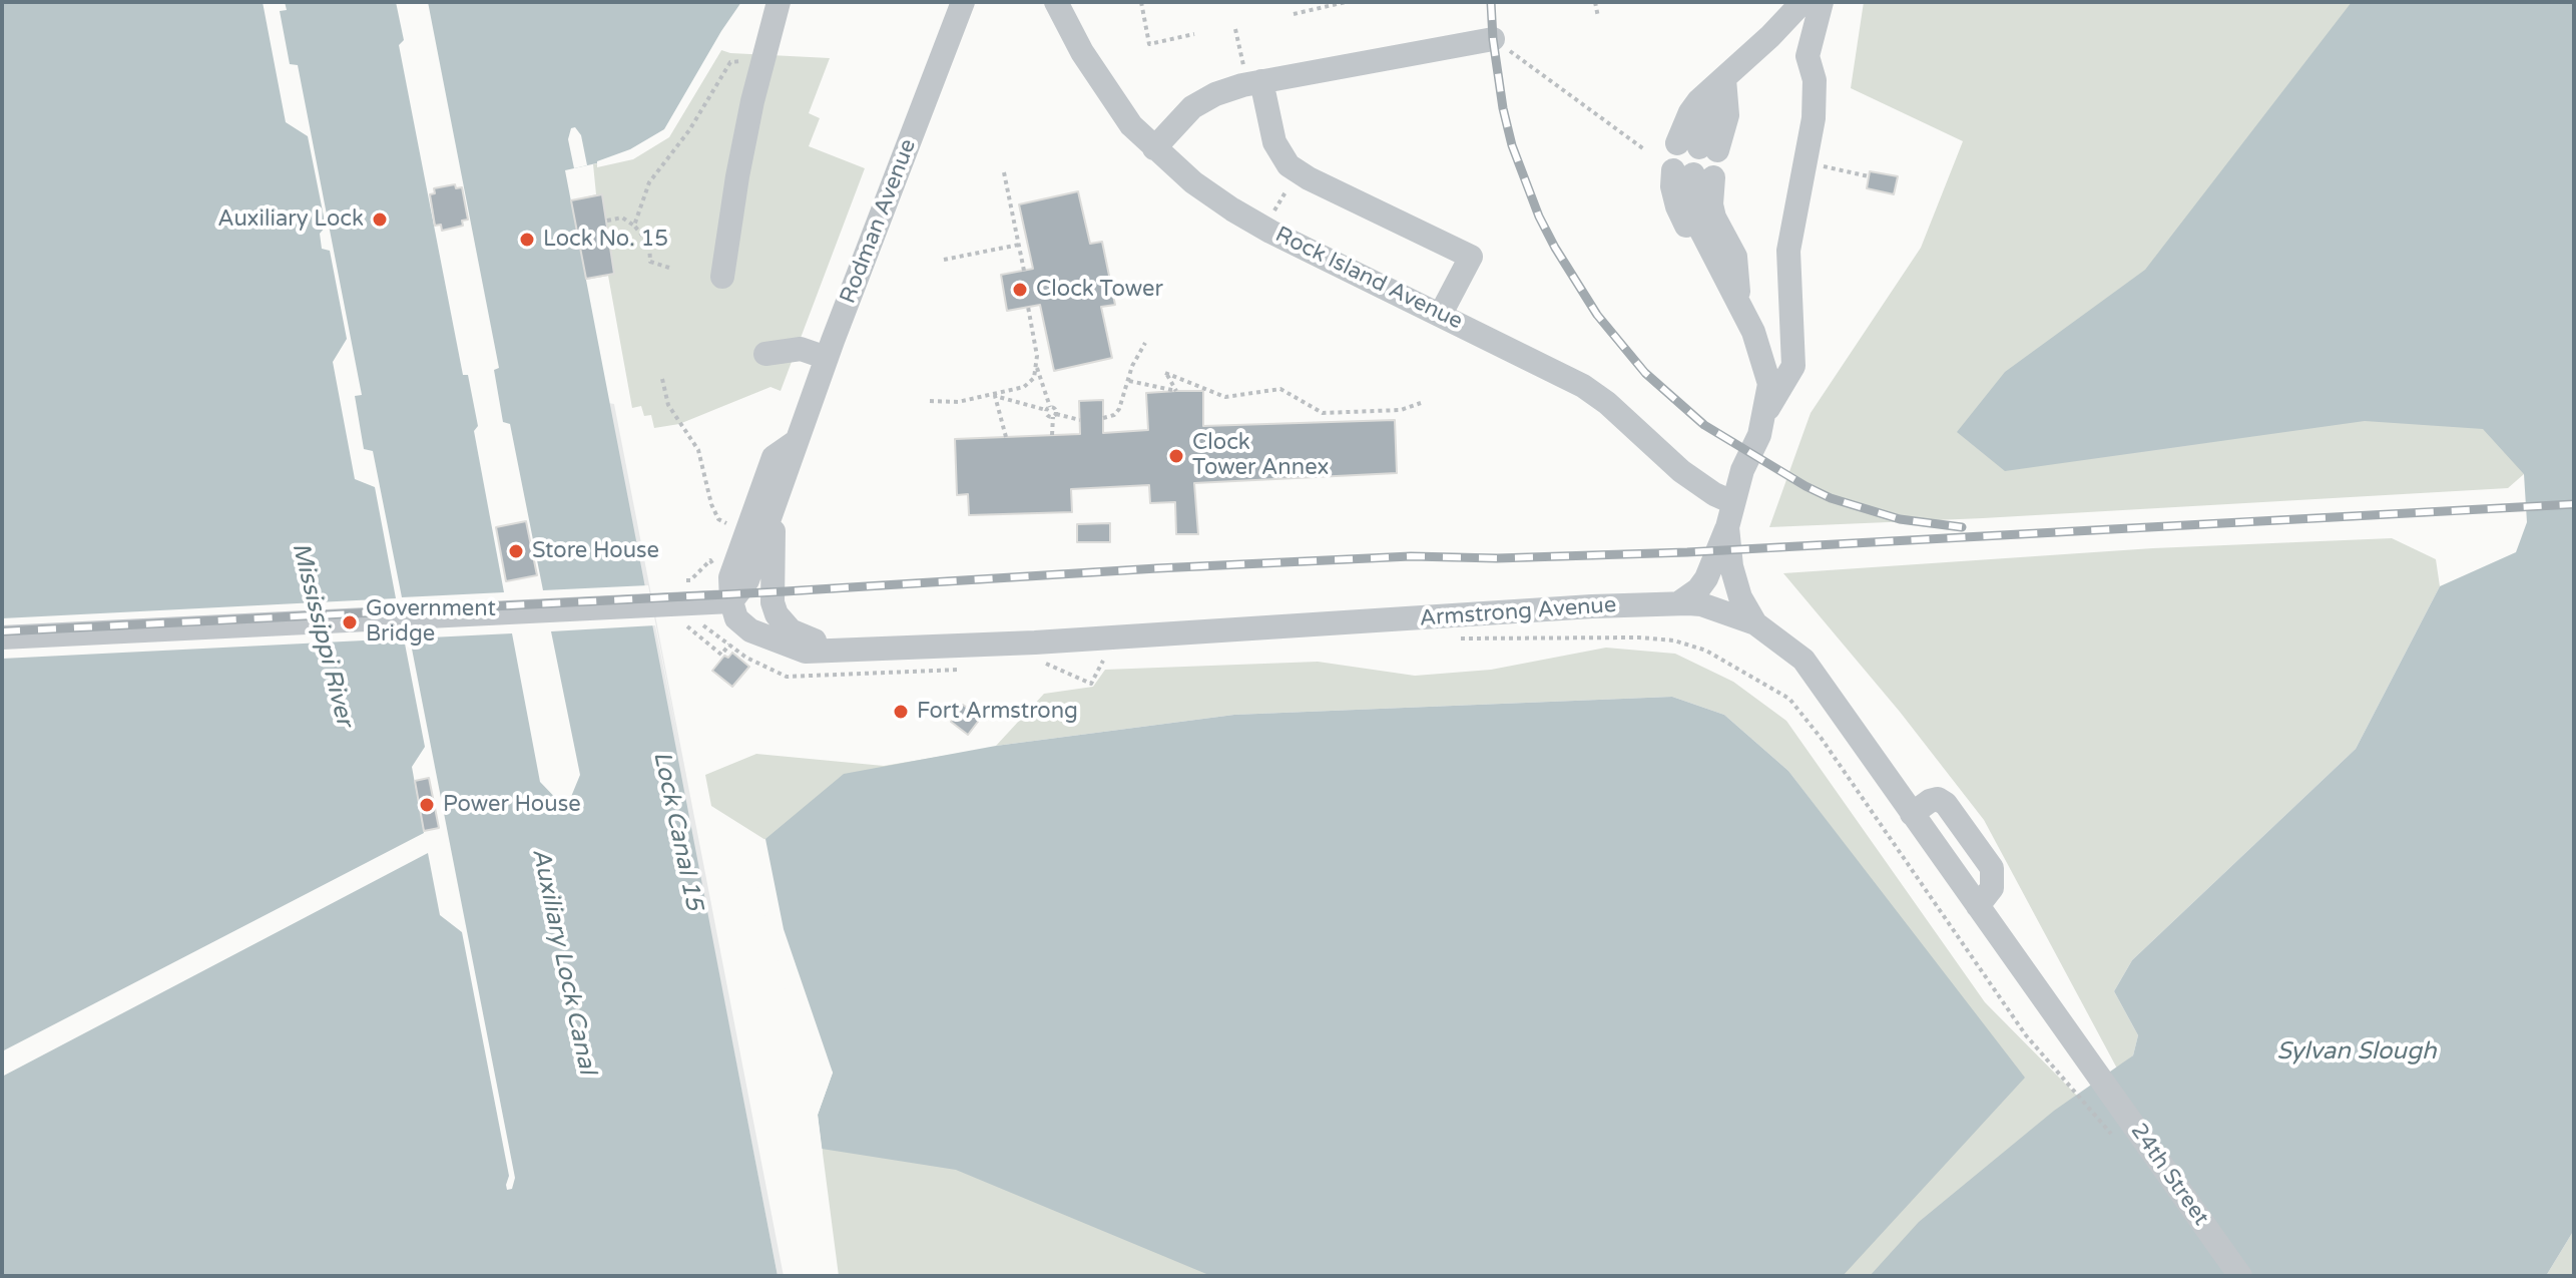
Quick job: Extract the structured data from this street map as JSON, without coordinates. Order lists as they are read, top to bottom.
{
  "streets": {
    "street": [
      "Rodman Avenue",
      "Rock Island Avenue",
      "Armstrong Avenue",
      "24th Street"
    ]
  },
  "crossings": [
    ["Rodman Avenue", "Armstrong Avenue"],
    ["Armstrong Avenue", "24th Street"]
  ],
  "water": [
    "Mississippi River",
    "Lock Canal 15",
    "Auxiliary Lock Canal",
    "Sylvan Slough"
  ],
  "places": [
    "Auxiliary Lock",
    "Lock No. 15",
    "Clock Tower",
    "Clock Tower Annex",
    "Store House",
    "Government Bridge",
    "Fort Armstrong",
    "Power House"
  ]
}
